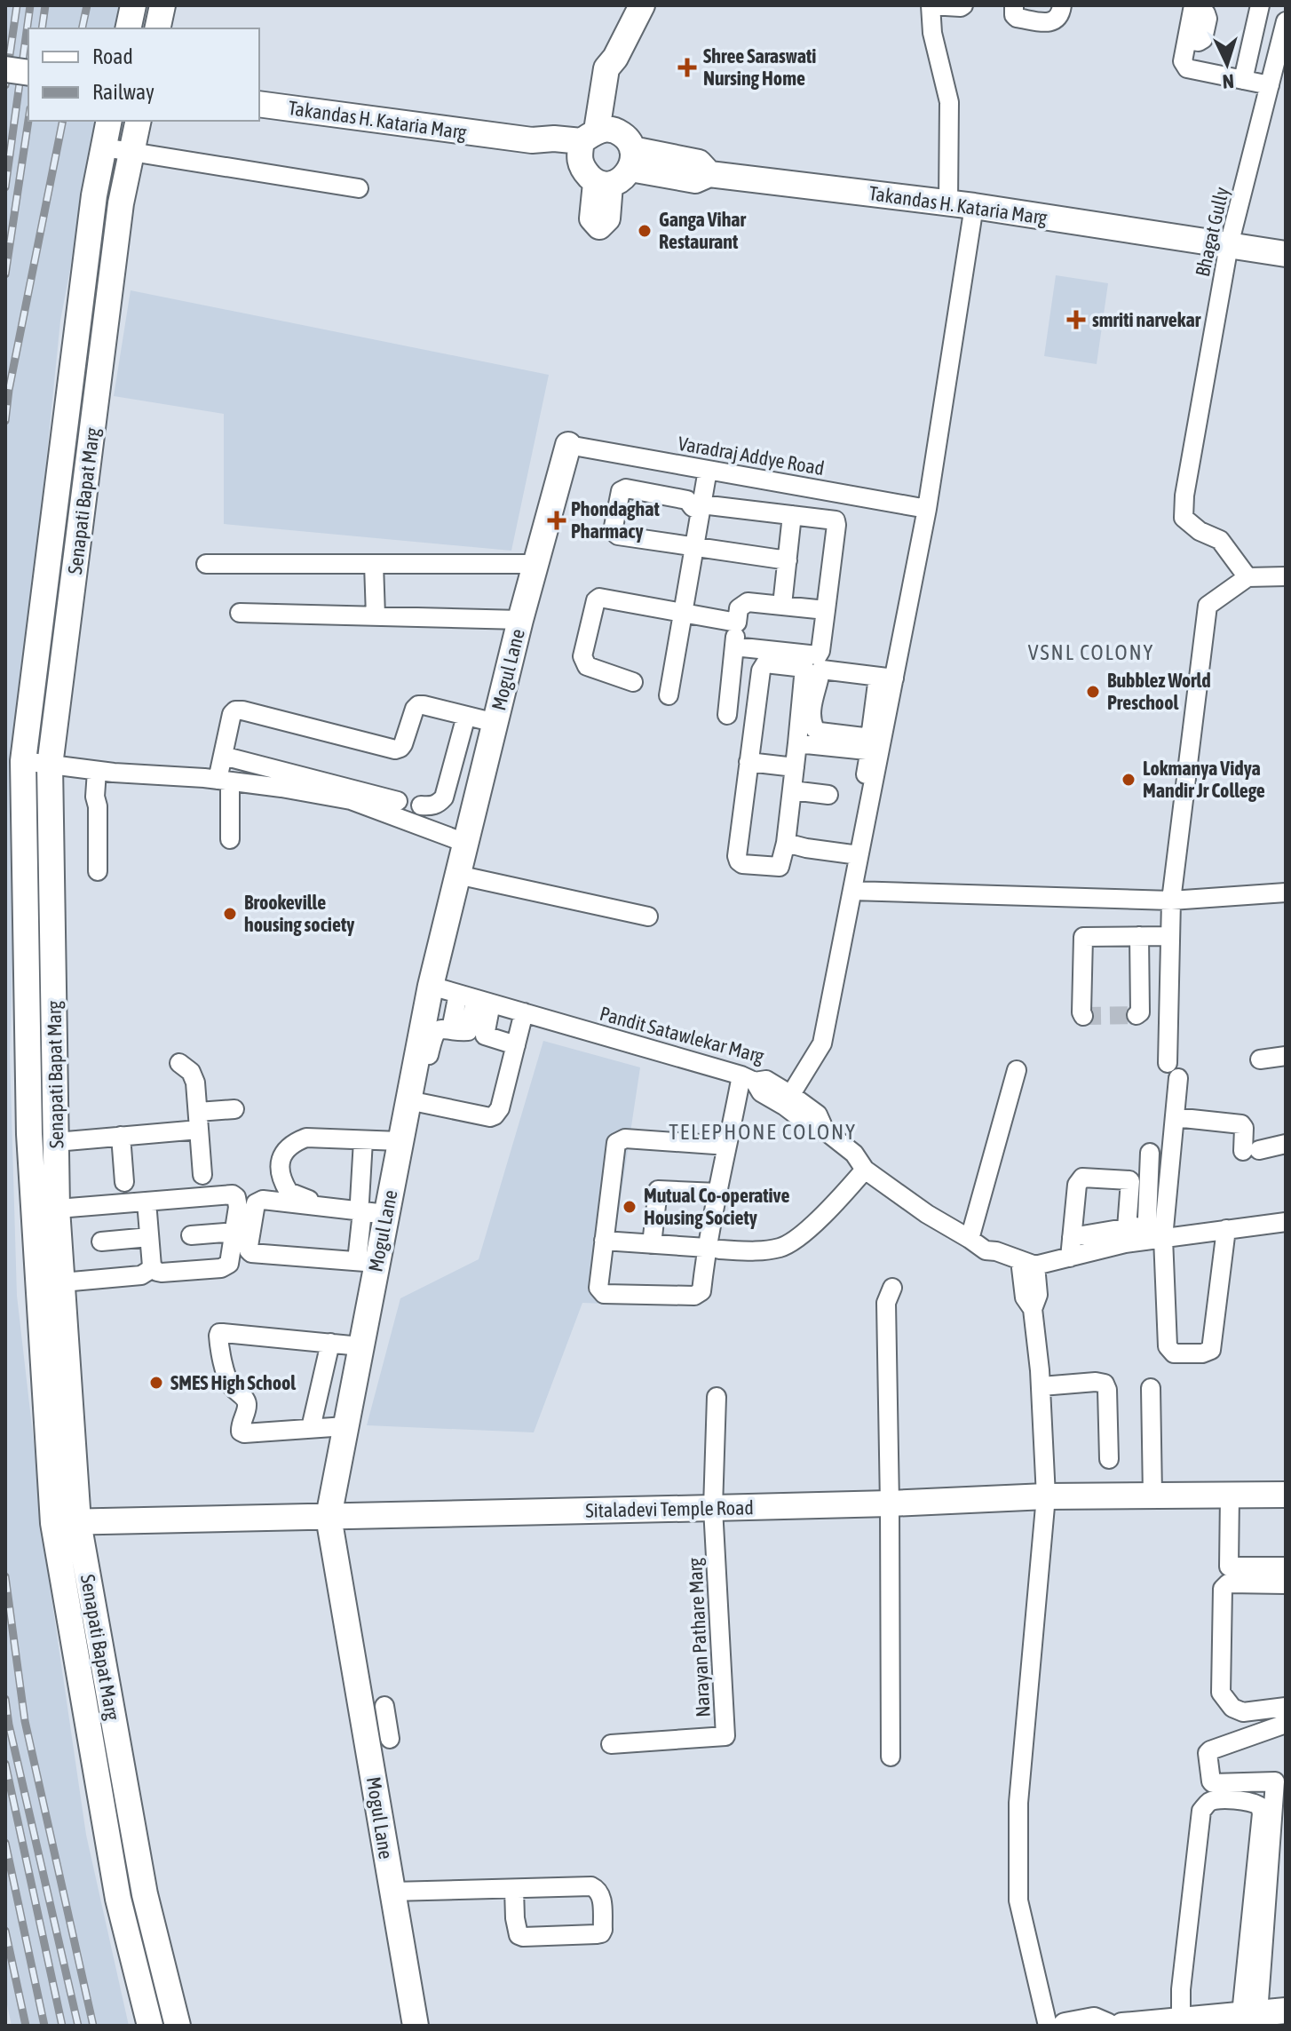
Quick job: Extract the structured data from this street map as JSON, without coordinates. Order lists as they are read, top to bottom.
{
  "streets": {
    "main road": [
      "Takandas H. Kataria Marg",
      "Senapati Bapat Marg",
      "Mogul Lane",
      "Sitaladevi Temple Road"
    ],
    "street": [
      "Bhagat Gully",
      "Varadraj Addye Road",
      "Pandit Satawlekar Marg",
      "Narayan Pathare Marg"
    ]
  },
  "crossings": [
    ["Takandas H. Kataria Marg", "Bhagat Gully"],
    ["Varadraj Addye Road", "Mogul Lane"],
    ["Senapati Bapat Marg", "Sitaladevi Temple Road"],
    ["Mogul Lane", "Pandit Satawlekar Marg"],
    ["Mogul Lane", "Sitaladevi Temple Road"],
    ["Sitaladevi Temple Road", "Narayan Pathare Marg"]
  ],
  "districts": ["VSNL COLONY", "TELEPHONE COLONY"],
  "places": {
    "health": ["Shree Saraswati Nursing Home", "smriti narvekar", "Phondaghat Pharmacy"],
    "other": [
      "Ganga Vihar Restaurant",
      "Bubblez World Preschool",
      "Lokmanya Vidya Mandir Jr College",
      "Brookeville housing society",
      "Mutual Co-operative Housing Society",
      "SMES High School"
    ]
  },
  "legend": ["Road", "Railway"],
  "north": "bottom"
}
